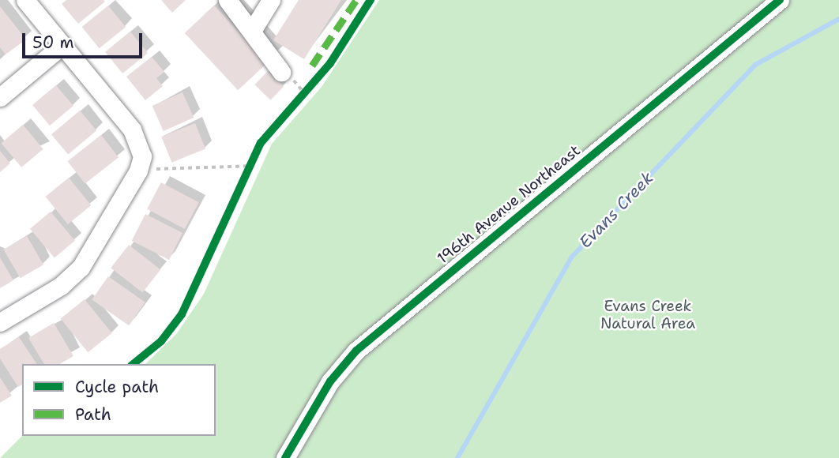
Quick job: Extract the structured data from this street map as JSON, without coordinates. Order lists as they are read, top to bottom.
{
  "streets": {
    "street": ["196th Avenue Northeast"]
  },
  "water": ["Evans Creek"],
  "parks": ["Evans Creek Natural Area"],
  "legend": ["Cycle path", "Path"],
  "scale_bar": "50 m"
}
